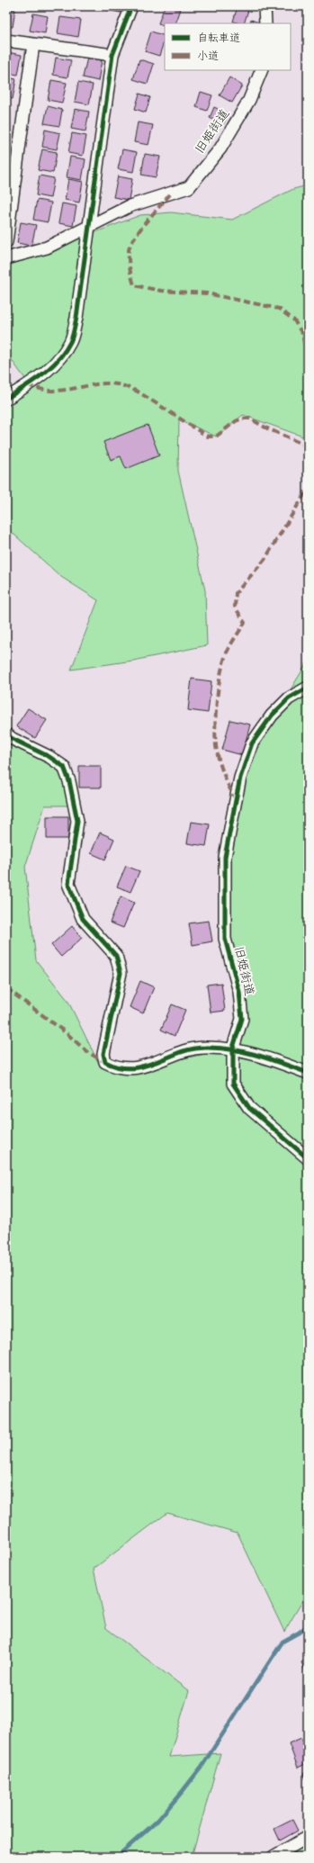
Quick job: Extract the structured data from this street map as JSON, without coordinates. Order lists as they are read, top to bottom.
{
  "streets": {
    "street": ["旧姫街道"]
  },
  "legend": ["自転車道", "小道"]
}
